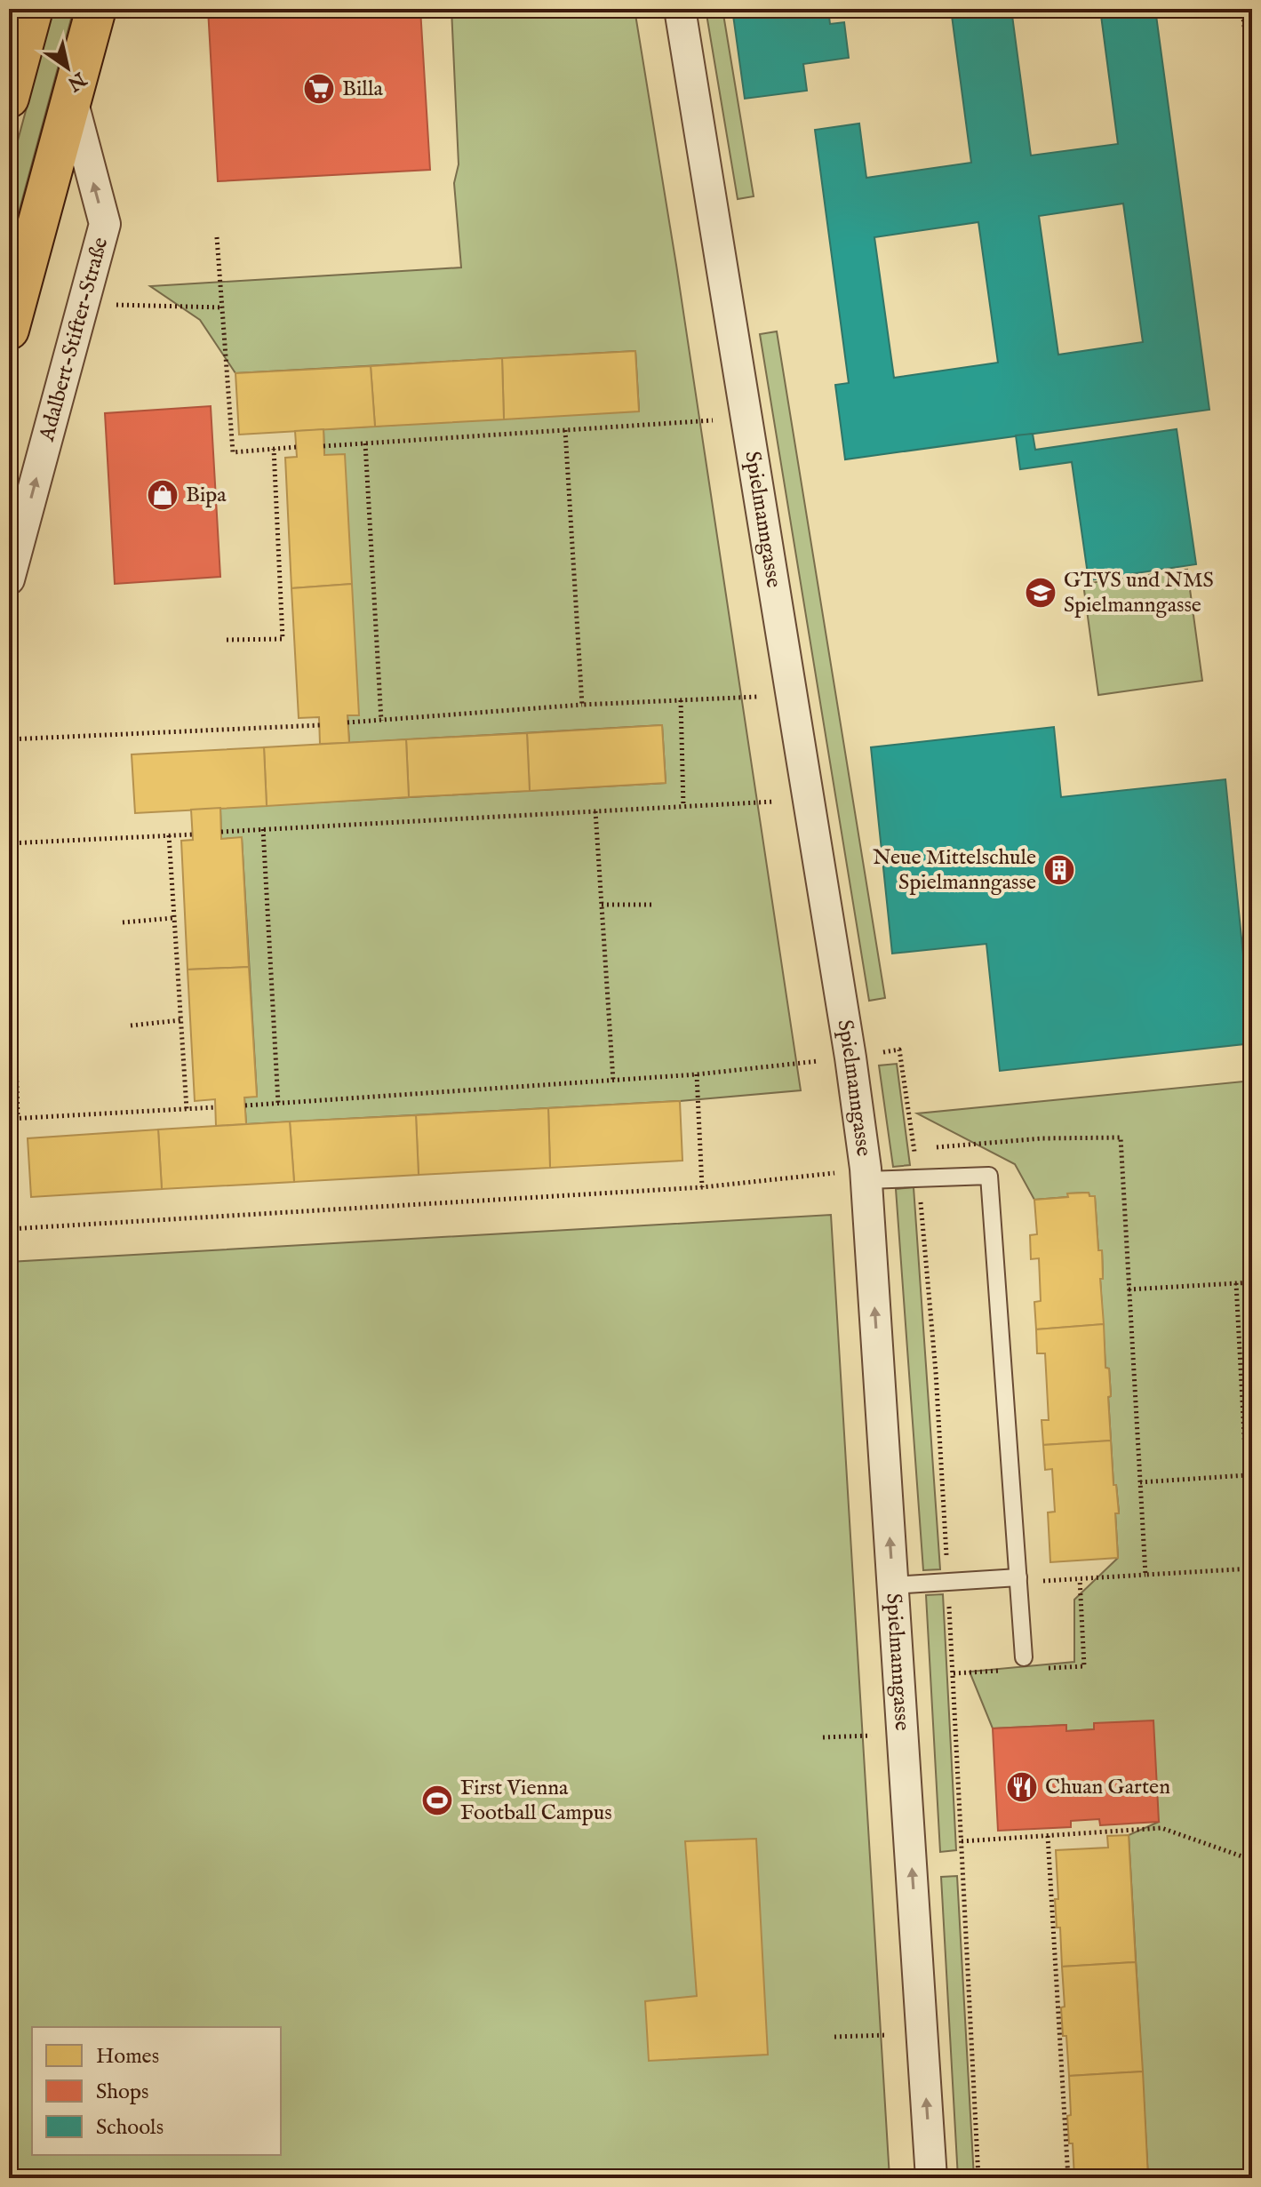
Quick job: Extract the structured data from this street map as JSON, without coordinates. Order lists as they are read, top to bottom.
{
  "streets": {
    "main road": ["Adalbert-Stifter-Straße"],
    "street": ["Spielmanngasse"]
  },
  "one_way": ["Spielmanngasse"],
  "places": {
    "supermarket": ["Billa"],
    "shop": ["Bipa"],
    "school or university": ["GTVS und NMS Spielmanngasse"],
    "building": ["Neue Mittelschule Spielmanngasse"],
    "restaurant": ["Chuan Garten"],
    "sports": ["First Vienna Football Campus"]
  },
  "legend": ["Homes", "Shops", "Schools"],
  "north": "bottom right"
}
